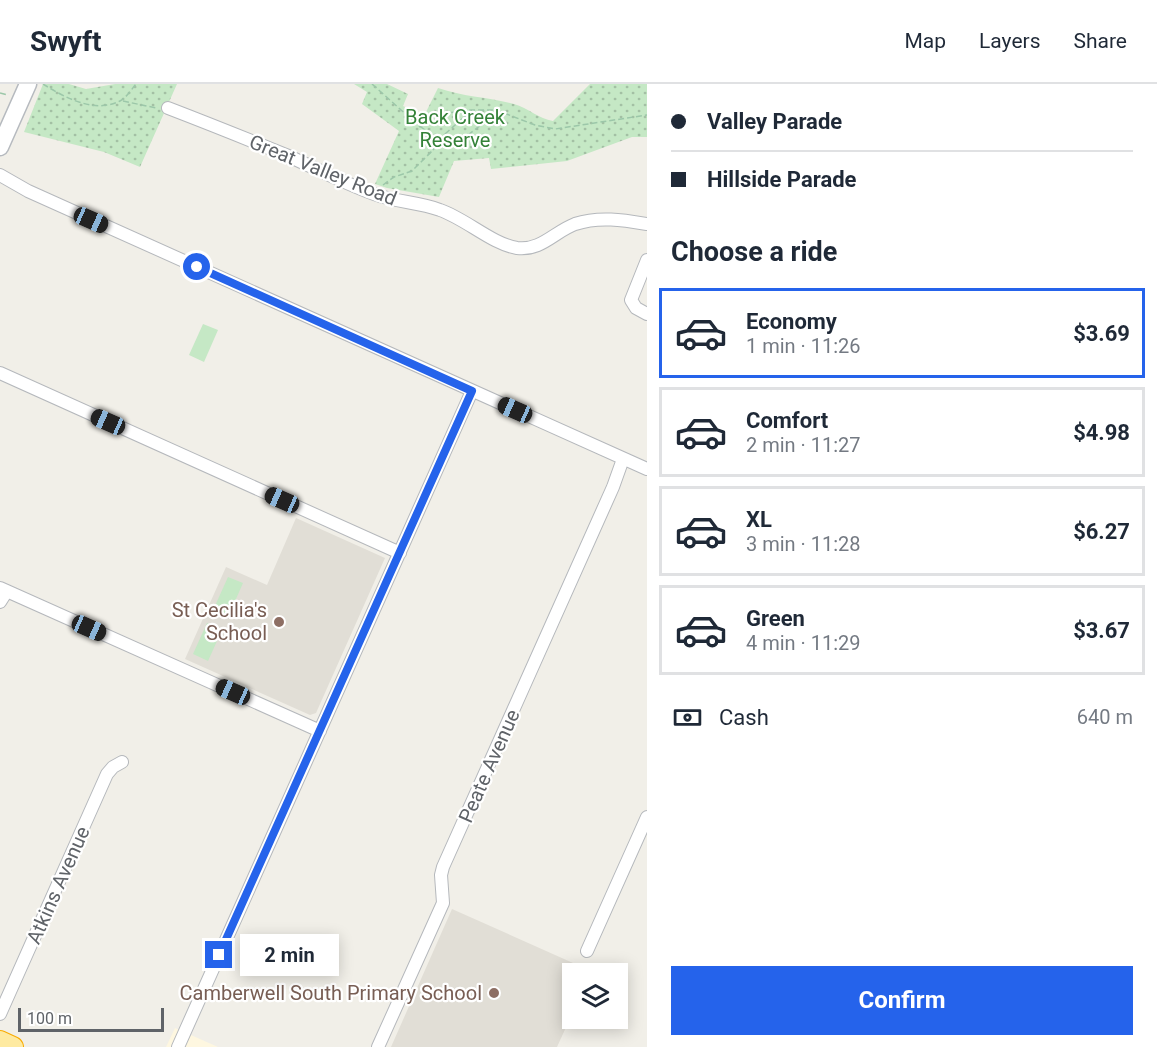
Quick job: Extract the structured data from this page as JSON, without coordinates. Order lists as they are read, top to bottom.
{
  "streets": {
    "street": ["Great Valley Road", "Peate Avenue", "Atkins Avenue"]
  },
  "parks": ["Back Creek Reserve"],
  "places": ["St Cecilia's School", "Camberwell South Primary School"],
  "scale_bar": "100 m",
  "page": {
    "header": "Swyft",
    "nav": ["Map", "Layers", "Share"],
    "banner": ["Valley Parade", "Hillside Parade"],
    "heading": "Choose a ride",
    "list": [
      {
        "name": "Economy",
        "note": "1 min · 11:26",
        "value": "$3.69"
      },
      {
        "name": "Comfort",
        "note": "2 min · 11:27",
        "value": "$4.98"
      },
      {
        "name": "XL",
        "note": "3 min · 11:28",
        "value": "$6.27"
      },
      {
        "name": "Green",
        "note": "4 min · 11:29",
        "value": "$3.67"
      }
    ],
    "pay": ["Cash", "640 m"],
    "bubble": "2 min",
    "buttons": "Confirm",
    "scale": "100 m"
  }
}
